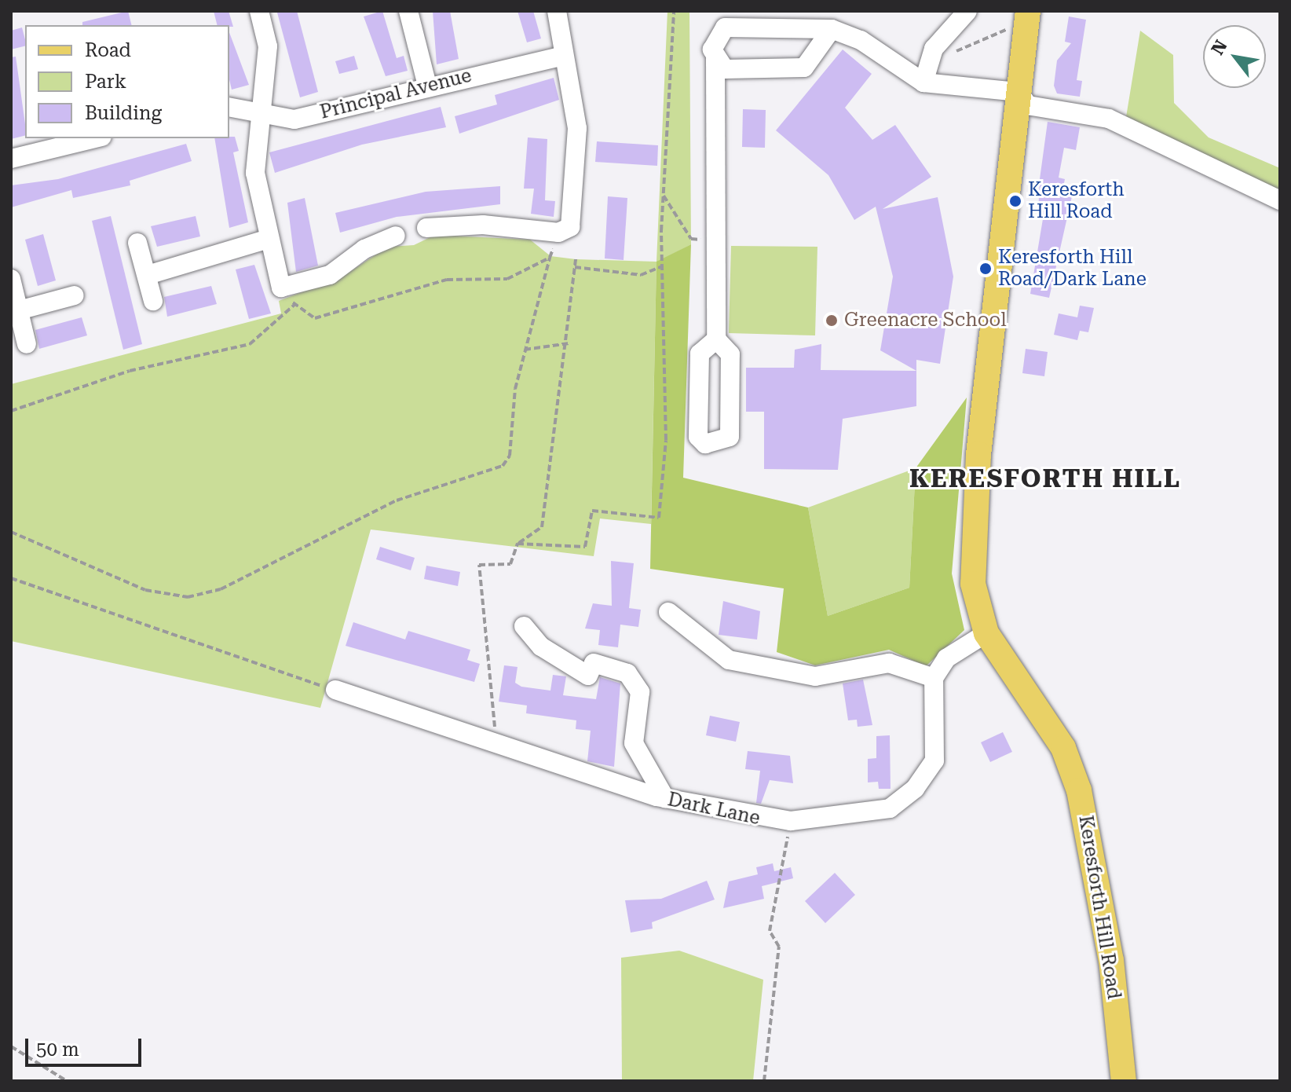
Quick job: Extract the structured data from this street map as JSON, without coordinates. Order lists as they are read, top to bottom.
{
  "streets": {
    "main road": ["Keresforth Hill Road"],
    "street": ["Principal Avenue", "Dark Lane"]
  },
  "districts": ["KERESFORTH HILL"],
  "places": ["Keresforth Hill Road", "Keresforth Hill Road/Dark Lane", "Greenacre School"],
  "legend": ["Road", "Park", "Building"],
  "scale_bar": "50 m",
  "north": "top left"
}
